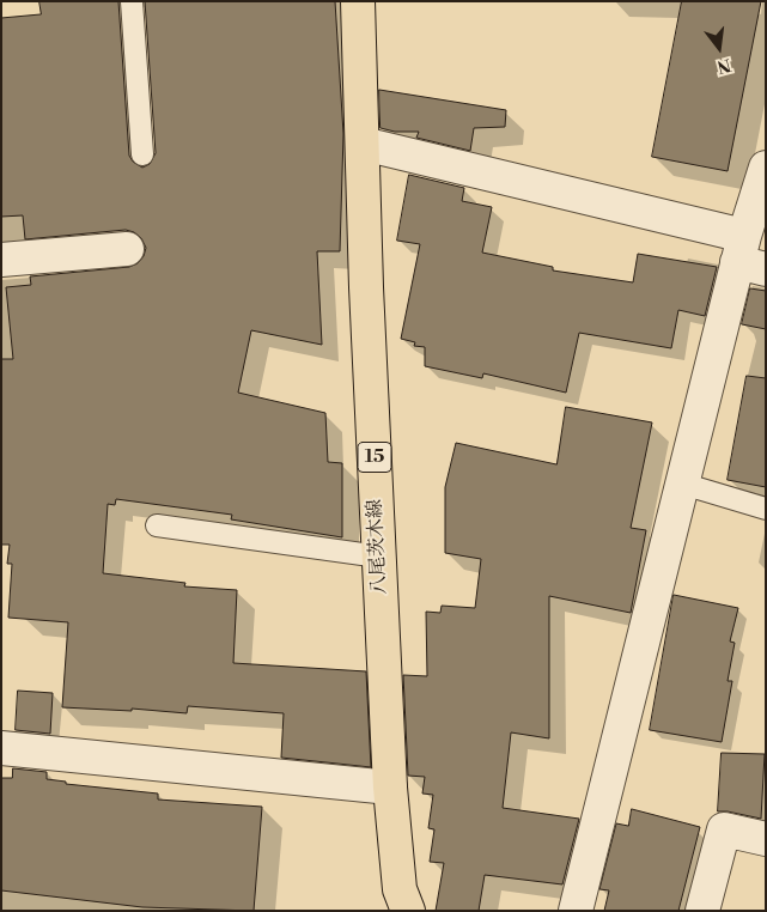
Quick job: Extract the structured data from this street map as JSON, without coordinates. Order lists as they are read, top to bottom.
{
  "streets": {
    "main road": ["15", "八尾茨木線"]
  },
  "north": "bottom"
}
